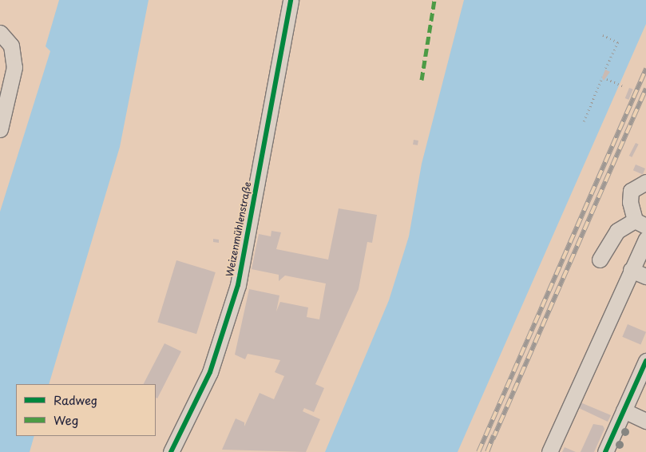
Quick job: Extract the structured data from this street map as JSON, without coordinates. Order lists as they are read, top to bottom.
{
  "streets": {
    "street": ["Weizenmühlenstraße"]
  },
  "legend": ["Radweg", "Weg"]
}
